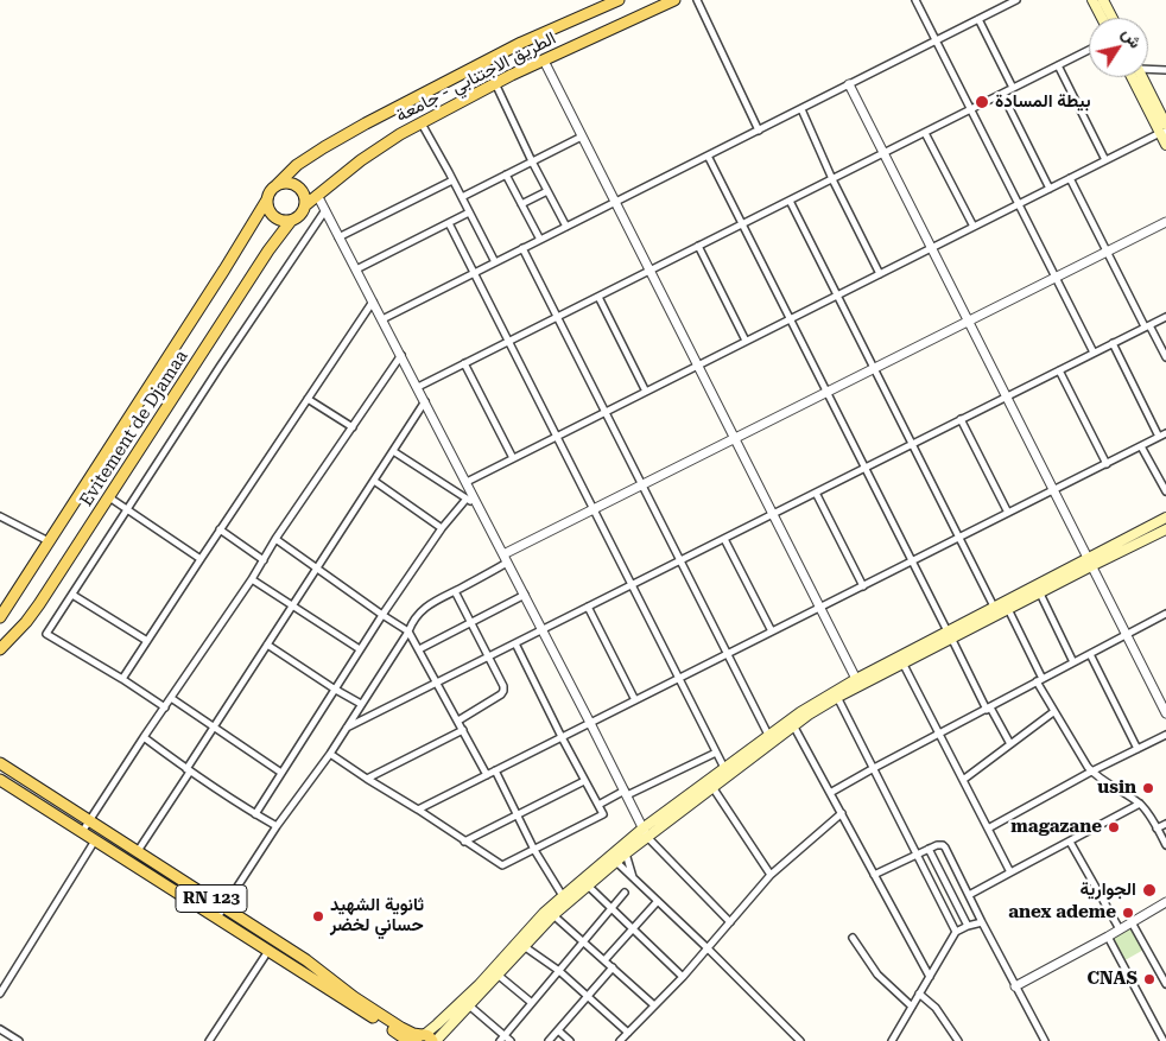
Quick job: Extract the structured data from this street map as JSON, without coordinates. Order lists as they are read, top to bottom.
{
  "streets": {
    "main road": ["الطريق الاجتنابي - جامعة", "Evitement de Djamaa", "RN 123"]
  },
  "crossings": [
    ["الطريق الاجتنابي - جامعة", "Evitement de Djamaa"]
  ],
  "places": [
    "بيطة المسادة",
    "usin",
    "magazane",
    "الجوارية",
    "anex ademe",
    "ثانوية الشهيد حساني لخضر",
    "CNAS"
  ],
  "north": "top right"
}
